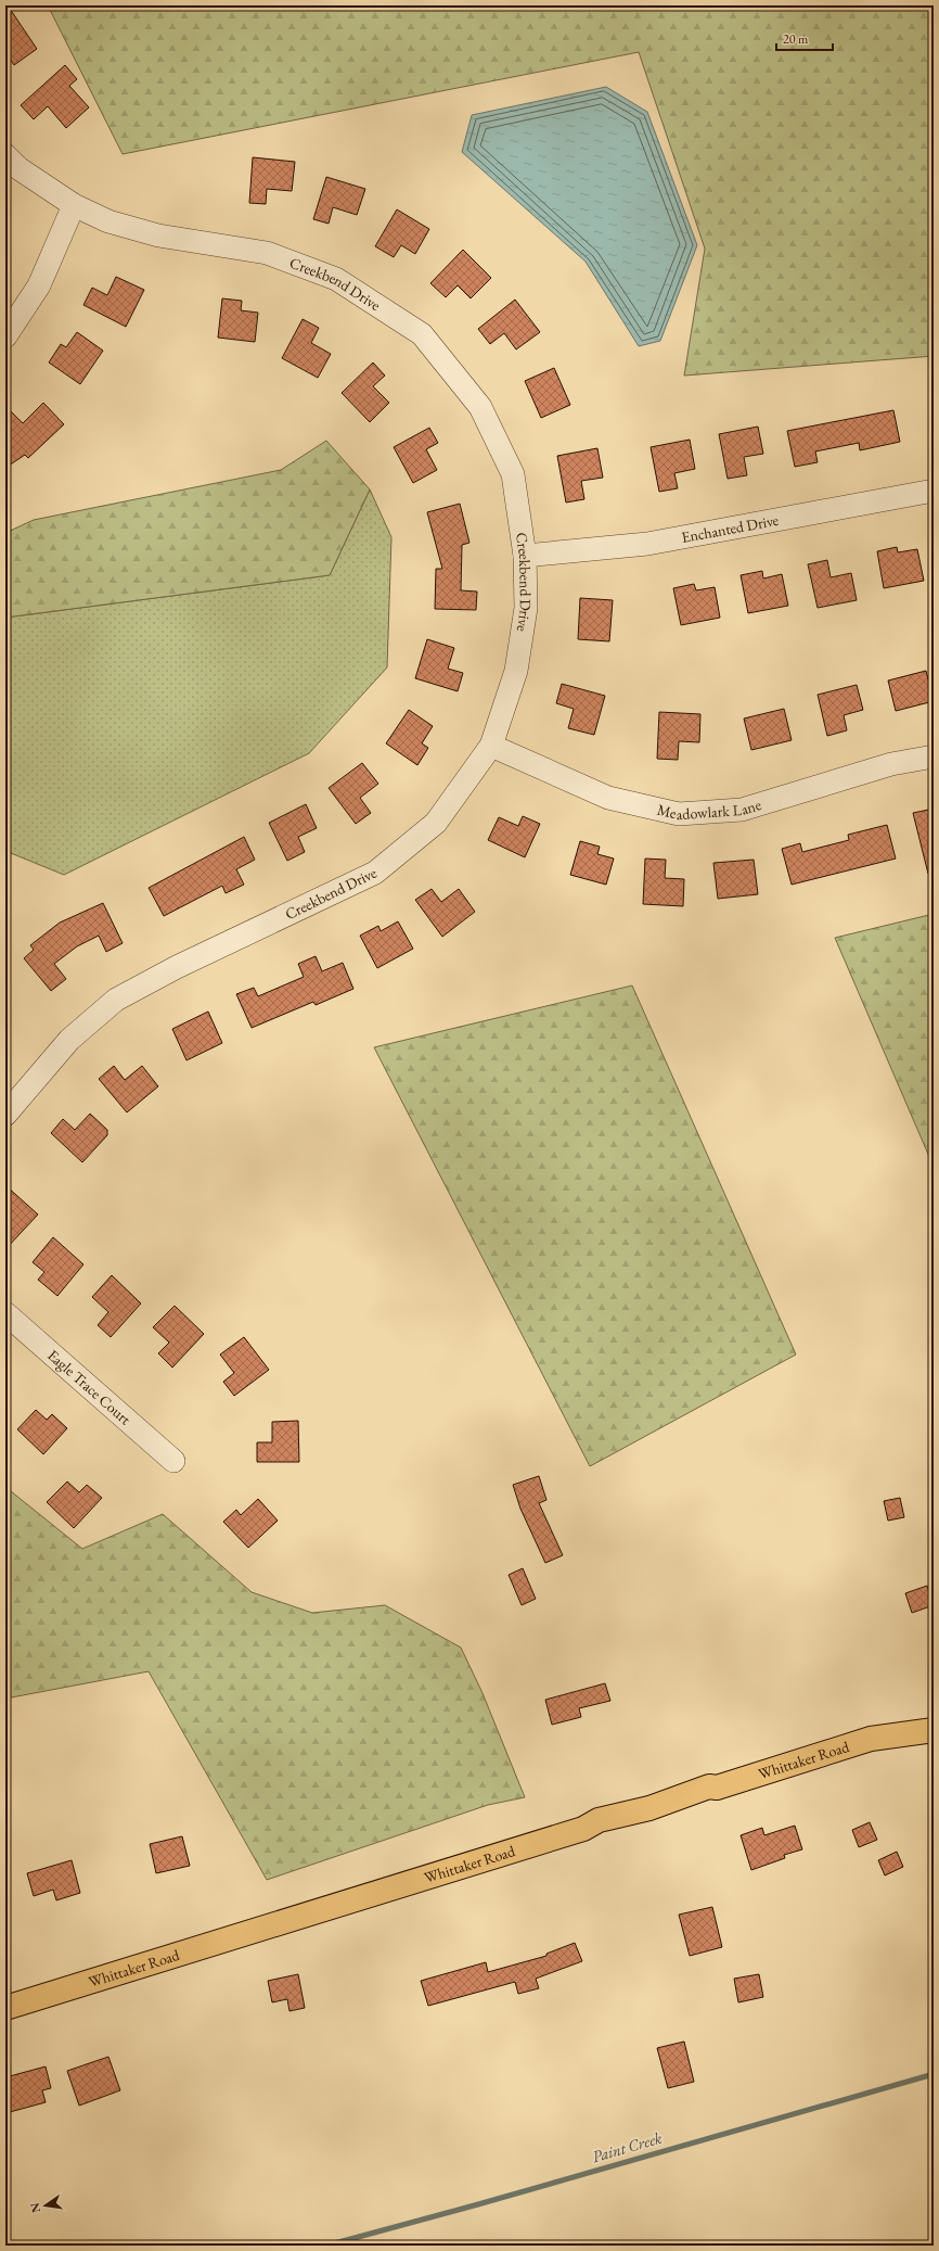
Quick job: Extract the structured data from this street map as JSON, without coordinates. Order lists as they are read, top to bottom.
{
  "streets": {
    "main road": ["Whittaker Road"],
    "street": [
      "Creekbend Drive",
      "Enchanted Drive",
      "Meadowlark Lane",
      "Eagle Trace Court"
    ]
  },
  "crossings": [
    ["Creekbend Drive", "Enchanted Drive"],
    ["Creekbend Drive", "Meadowlark Lane"]
  ],
  "water": ["Paint Creek"],
  "scale_bar": "20 m",
  "north": "left"
}
